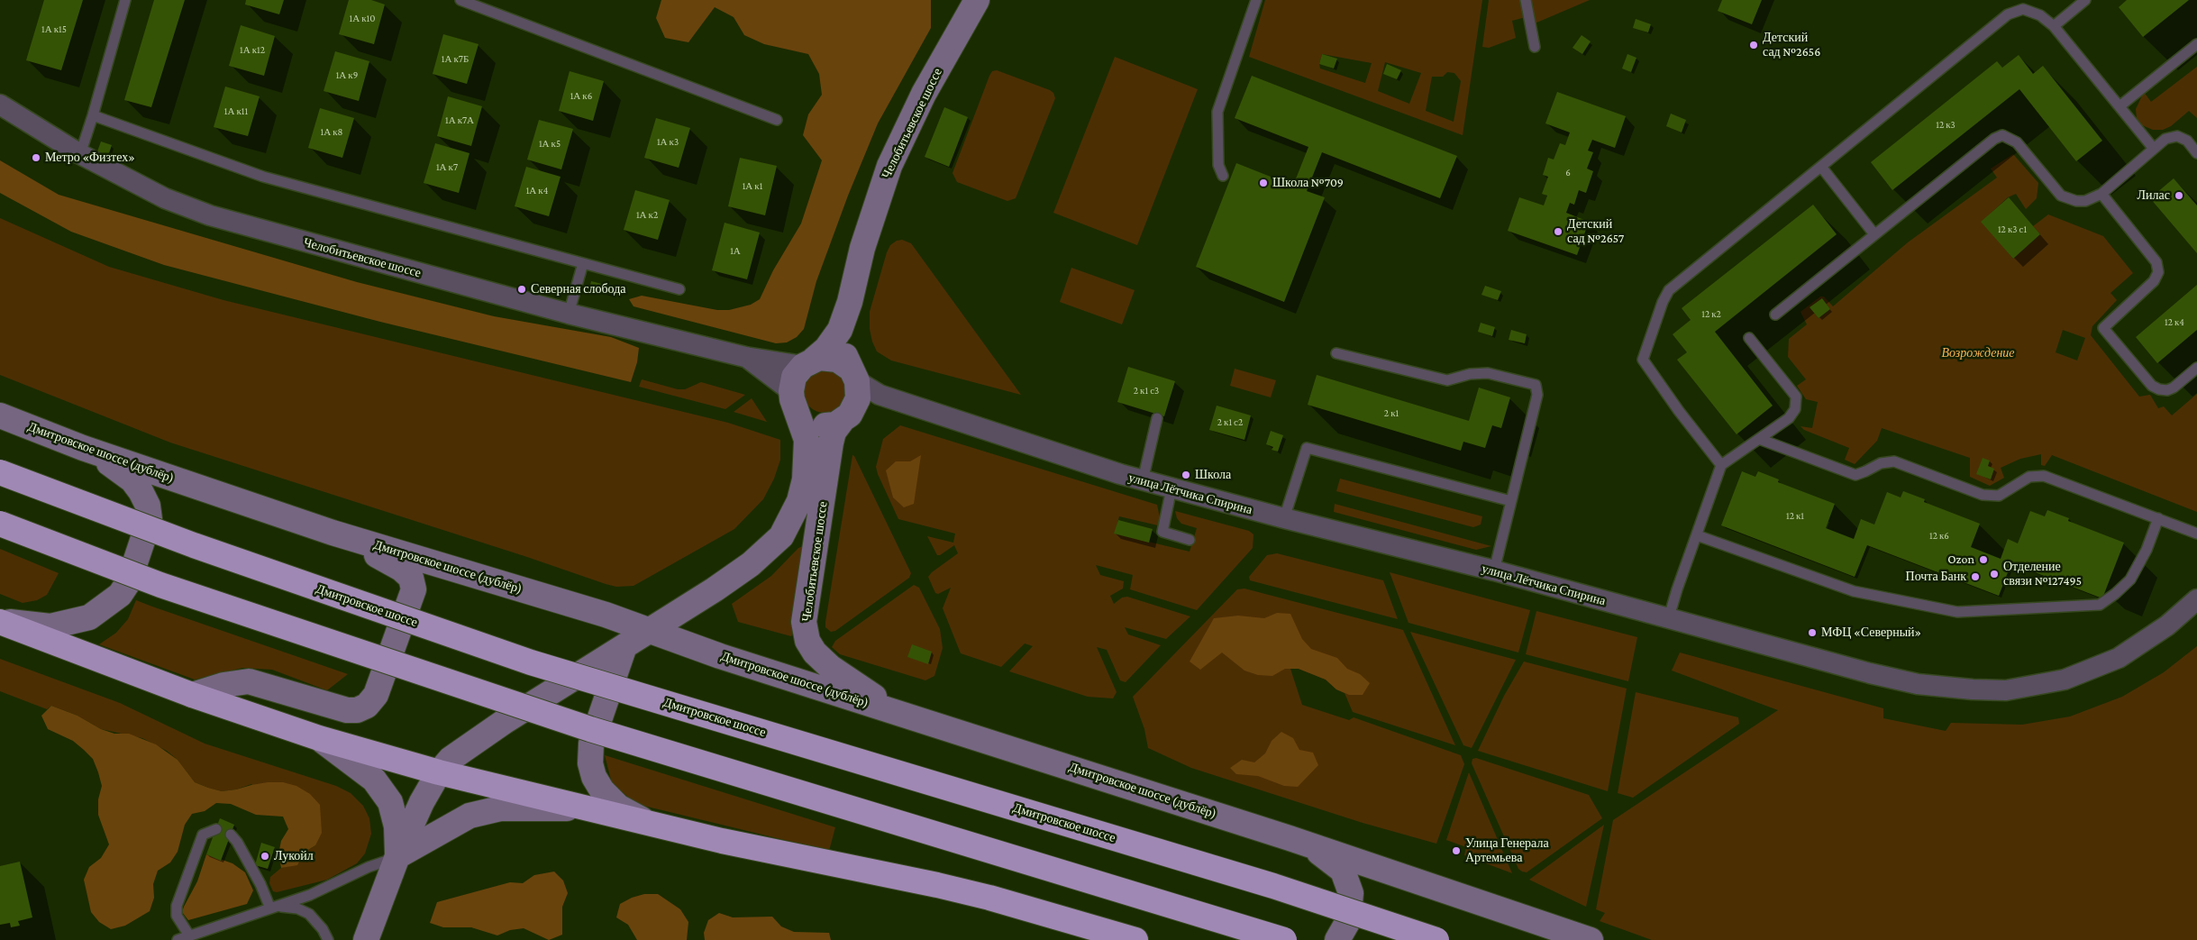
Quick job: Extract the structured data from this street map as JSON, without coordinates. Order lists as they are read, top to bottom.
{
  "streets": {
    "highway": ["Дмитровское шоссе"],
    "main road": ["Челобитьевское шоссе", "Дмитровское шоссе (дублёр)"],
    "street": ["улица Лётчика Спирина"]
  },
  "crossings": [
    ["Челобитьевское шоссе", "Дмитровское шоссе (дублёр)"],
    ["Челобитьевское шоссе", "улица Лётчика Спирина"]
  ],
  "parks": ["Возрождение"],
  "places": [
    "Детский сад №2656",
    "Метро «Физтех»",
    "Школа №709",
    "Лилас",
    "Детский сад №2657",
    "Северная слобода",
    "Школа",
    "Ozon",
    "Отделение связи №127495",
    "Почта Банк",
    "МФЦ «Северный»",
    "Улица Генерала Артемьева",
    "Лукойл"
  ],
  "house_numbers": [
    "1А к10",
    "1А к15",
    "1А к12",
    "1А к7Б",
    "1А к9",
    "1А к6",
    "1А к11",
    "1А к7А",
    "12 к3",
    "1А к8",
    "1А к3",
    "1А к5",
    "1А к7",
    "6",
    "1А к1",
    "1А к4",
    "1А к2",
    "12 к3 с1",
    "1А",
    "12 к2",
    "12 к4",
    "2 к1 с3",
    "2 к1",
    "2 к1 с2",
    "12 к1",
    "12 к6"
  ]
}
